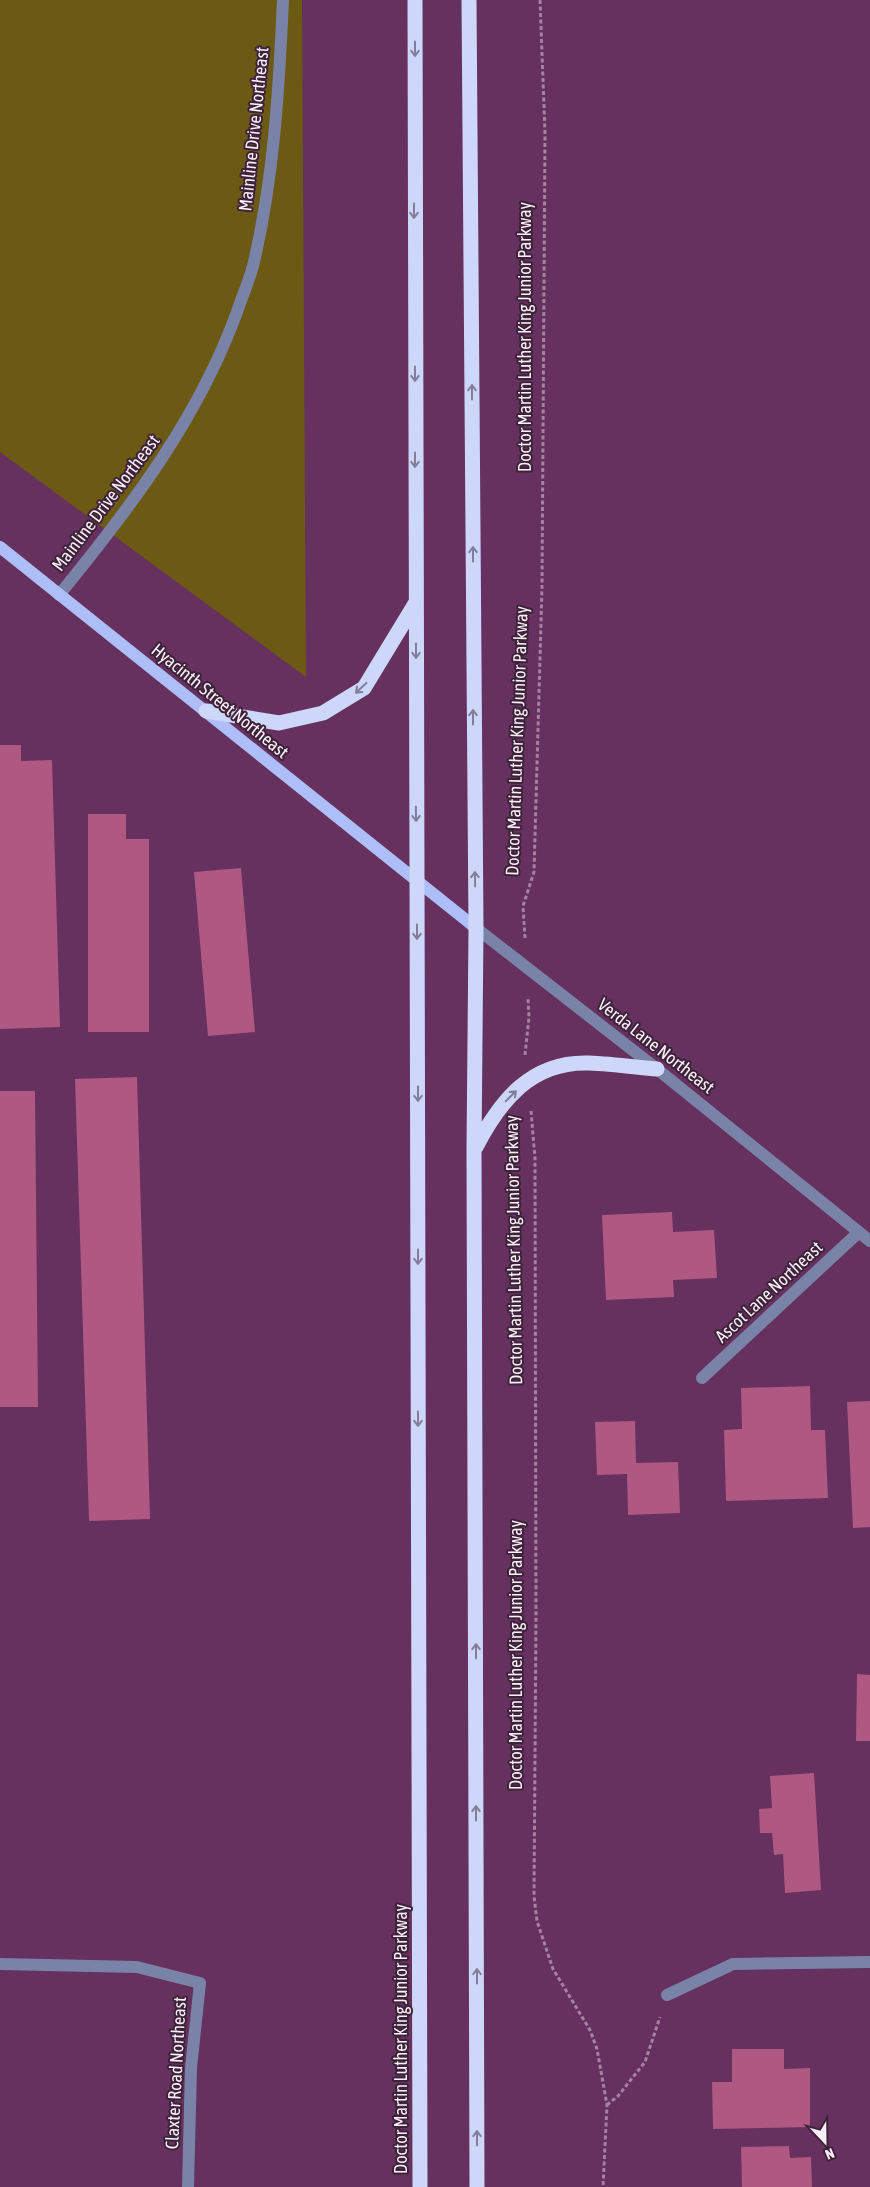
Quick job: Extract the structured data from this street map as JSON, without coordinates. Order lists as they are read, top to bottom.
{
  "streets": {
    "highway": ["Doctor Martin Luther King Junior Parkway"],
    "main road": ["Hyacinth Street Northeast", "Verda Lane Northeast"],
    "street": ["Mainline Drive Northeast", "Ascot Lane Northeast", "Claxter Road Northeast"]
  },
  "crossings": [
    ["Mainline Drive Northeast", "Hyacinth Street Northeast"],
    ["Doctor Martin Luther King Junior Parkway", "Hyacinth Street Northeast"],
    ["Doctor Martin Luther King Junior Parkway", "Verda Lane Northeast"],
    ["Hyacinth Street Northeast", "Verda Lane Northeast"],
    ["Verda Lane Northeast", "Ascot Lane Northeast"]
  ],
  "north": "bottom"
}
